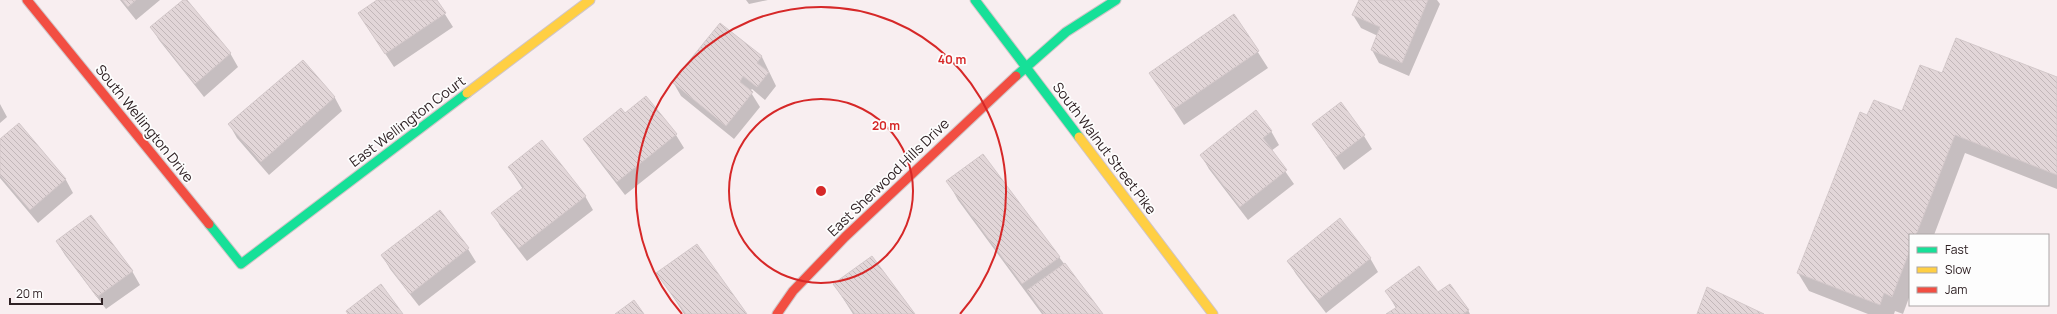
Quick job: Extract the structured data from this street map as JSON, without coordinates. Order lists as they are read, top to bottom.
{
  "streets": {
    "street": [
      "East Wellington Court",
      "South Wellington Drive",
      "South Walnut Street Pike",
      "East Sherwood Hills Drive"
    ]
  },
  "crossings": [
    ["East Wellington Court", "South Wellington Drive"],
    ["South Walnut Street Pike", "East Sherwood Hills Drive"]
  ],
  "legend": ["Fast", "Slow", "Jam"],
  "scale_bar": "20 m",
  "rings": ["40 m", "20 m"]
}
